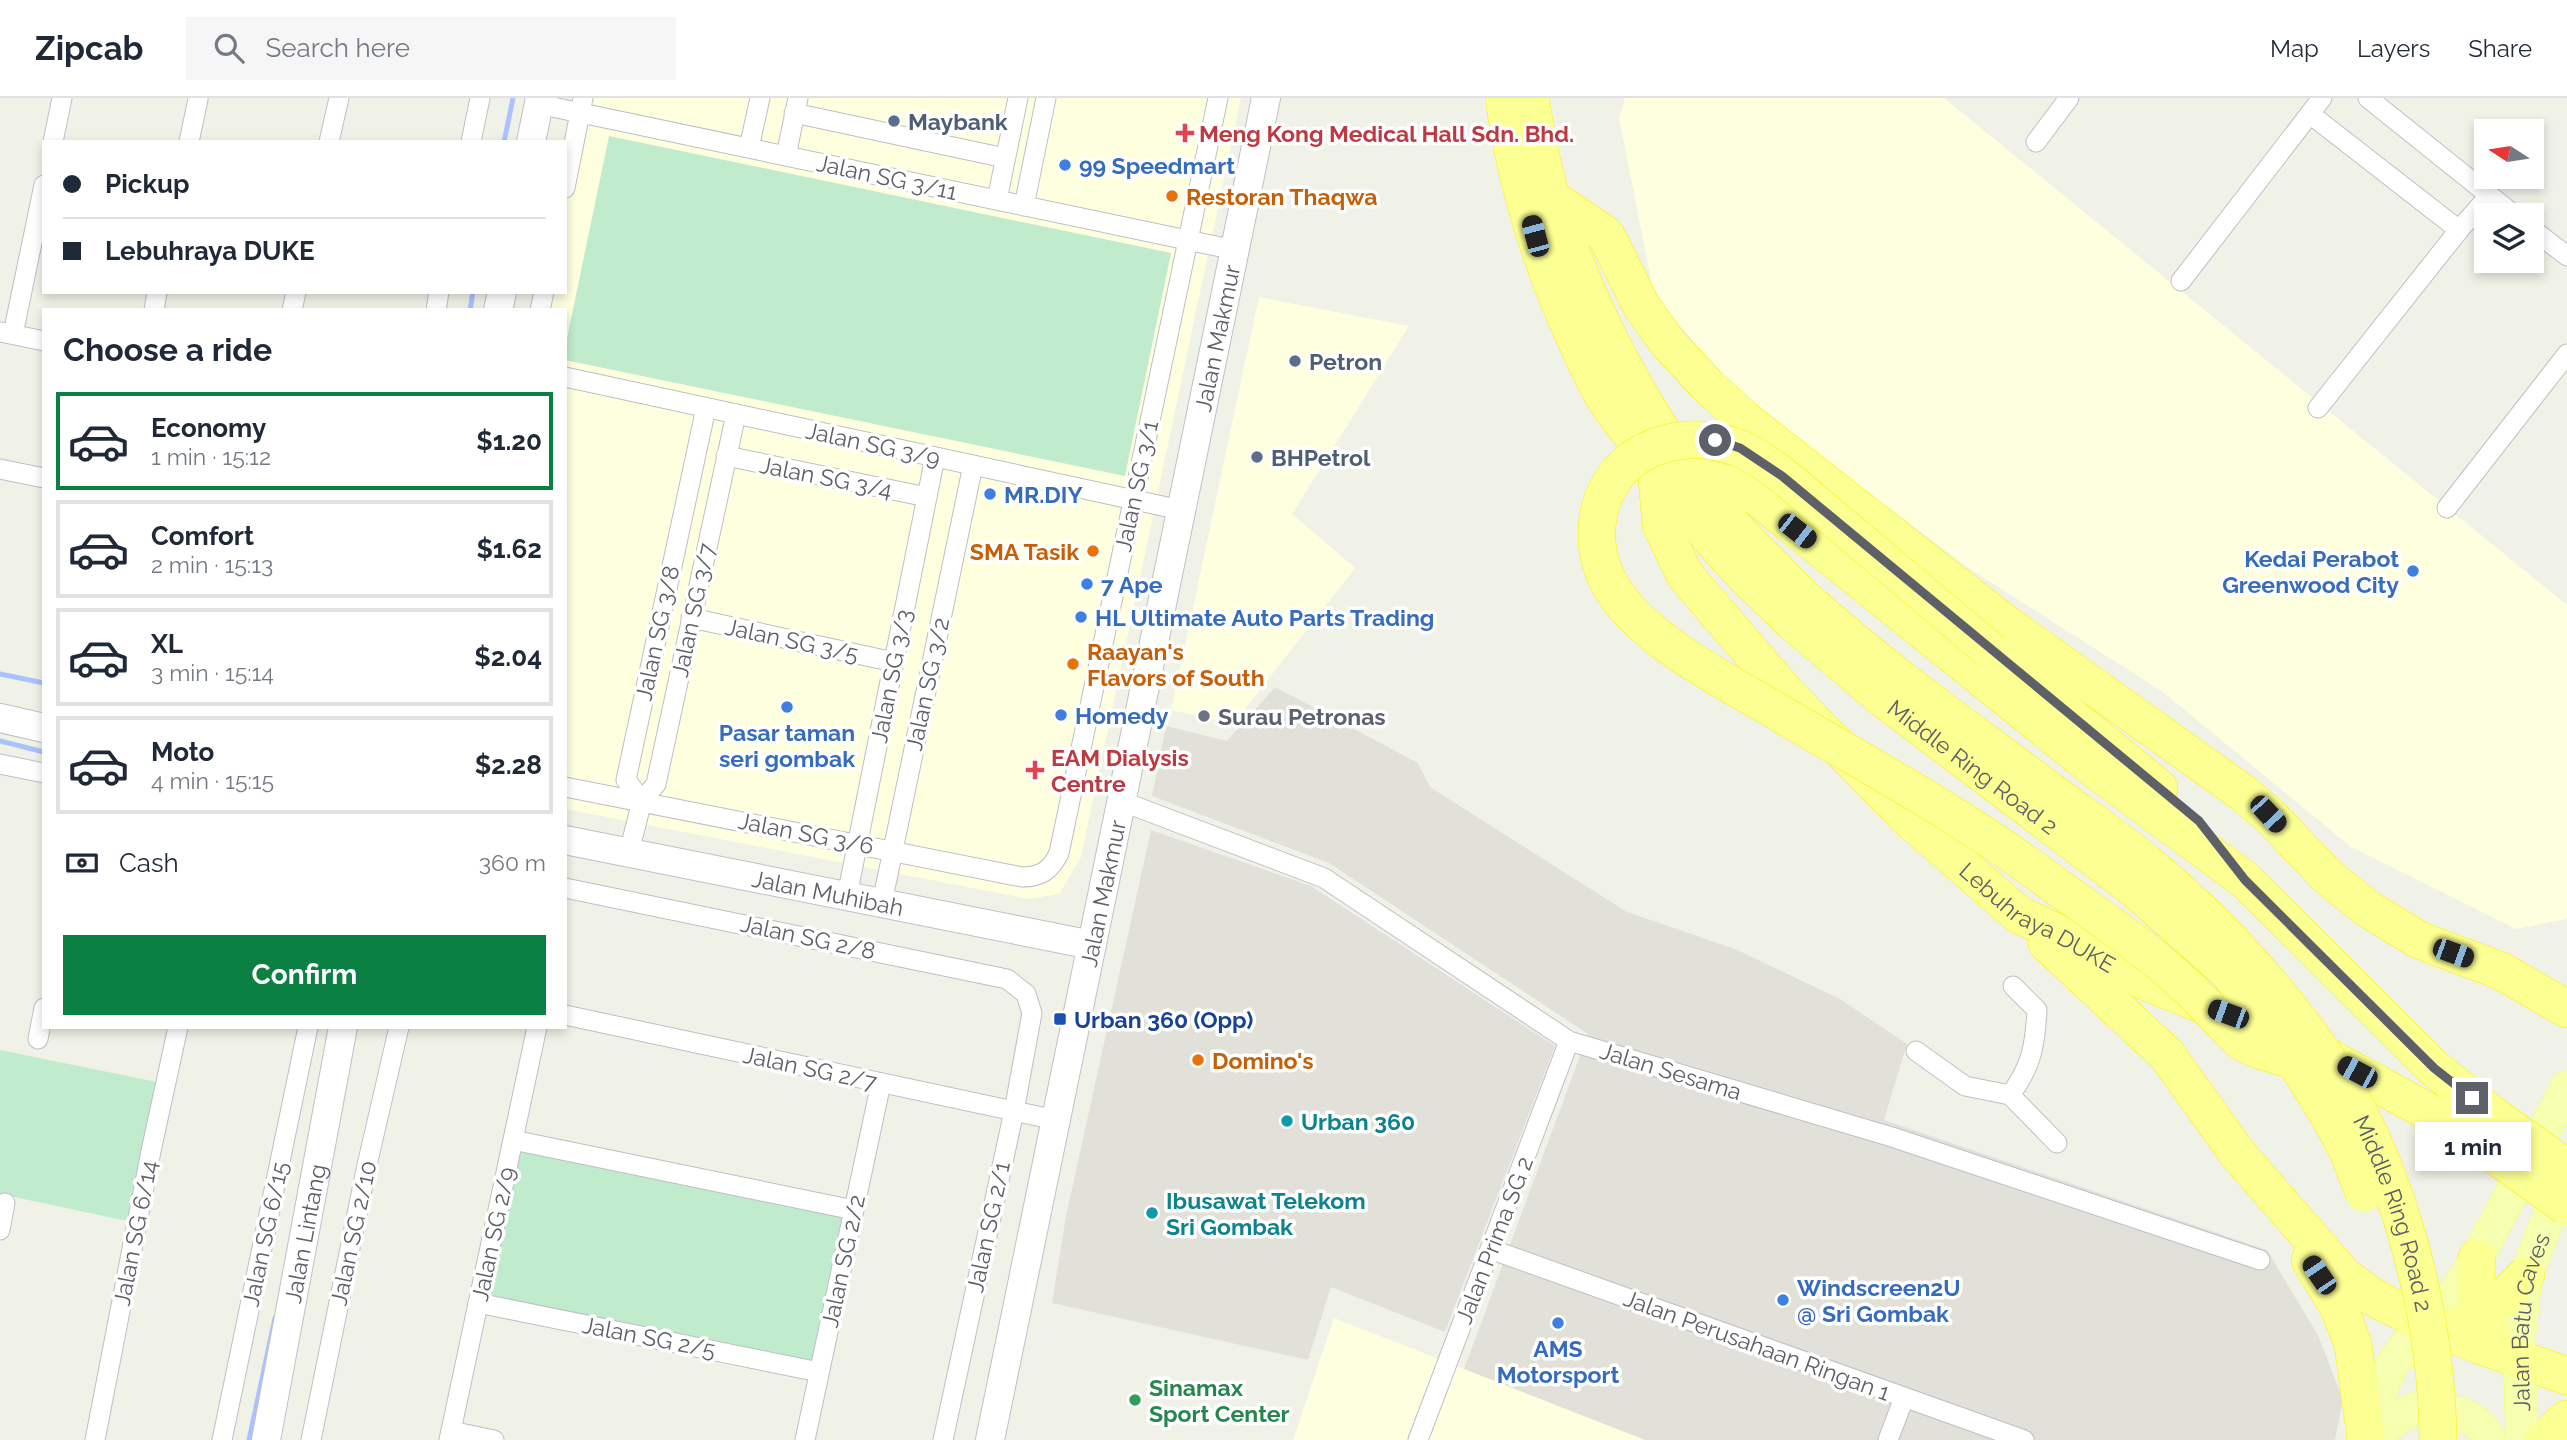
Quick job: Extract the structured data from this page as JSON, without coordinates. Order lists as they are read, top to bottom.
{
  "streets": {
    "highway": ["Middle Ring Road 2", "Lebuhraya DUKE"],
    "main road": ["Jalan Batu Caves"],
    "street": [
      "Jalan SG 3/11",
      "Jalan Makmur",
      "Jalan SG 3/9",
      "Jalan SG 3/4",
      "Jalan SG 3/1",
      "Jalan SG 3/7",
      "Jalan SG 3/8",
      "Jalan SG 3/5",
      "Jalan SG 3/3",
      "Jalan SG 3/2",
      "Jalan SG 3/6",
      "Jalan Muhibah",
      "Jalan SG 2/8",
      "Jalan SG 2/7",
      "Jalan Sesama",
      "Jalan SG 2/1",
      "Jalan SG 6/14",
      "Jalan SG 2/10",
      "Jalan SG 6/15",
      "Jalan Lintang",
      "Jalan SG 2/9",
      "Jalan Prima SG 2",
      "Jalan SG 2/2",
      "Jalan SG 2/5",
      "Jalan Perusahaan Ringan 1"
    ]
  },
  "crossings": [
    ["Jalan SG 3/11", "Jalan Makmur"],
    ["Jalan SG 3/11", "Jalan SG 3/1"],
    ["Jalan Makmur", "Jalan SG 3/9"],
    ["Jalan Makmur", "Jalan Muhibah"],
    ["Jalan Makmur", "Jalan SG 2/7"],
    ["Jalan Makmur", "Jalan Sesama"],
    ["Jalan SG 3/9", "Jalan SG 3/1"],
    ["Jalan SG 3/9", "Jalan SG 3/7"],
    ["Jalan SG 3/9", "Jalan SG 3/8"],
    ["Jalan SG 3/9", "Jalan SG 3/3"],
    ["Jalan SG 3/9", "Jalan SG 3/2"],
    ["Jalan SG 3/4", "Jalan SG 3/7"],
    ["Jalan SG 3/4", "Jalan SG 3/3"],
    ["Jalan SG 3/1", "Jalan SG 3/6"],
    ["Jalan SG 3/7", "Jalan SG 3/8"],
    ["Jalan SG 3/7", "Jalan SG 3/5"],
    ["Jalan SG 3/7", "Jalan SG 3/6"],
    ["Jalan SG 3/8", "Jalan SG 3/6"],
    ["Jalan SG 3/5", "Jalan SG 3/3"],
    ["Jalan SG 3/3", "Jalan SG 3/6"],
    ["Jalan SG 3/3", "Jalan Muhibah"],
    ["Jalan SG 3/2", "Jalan SG 3/6"],
    ["Jalan SG 3/2", "Jalan Muhibah"],
    ["Middle Ring Road 2", "Lebuhraya DUKE"],
    ["Jalan SG 2/8", "Jalan SG 2/1"],
    ["Jalan SG 2/7", "Jalan SG 2/1"],
    ["Jalan SG 2/7", "Jalan SG 2/2"],
    ["Jalan Sesama", "Jalan Prima SG 2"],
    ["Jalan SG 2/9", "Jalan SG 2/5"],
    ["Jalan Prima SG 2", "Jalan Perusahaan Ringan 1"],
    ["Jalan SG 2/2", "Jalan SG 2/5"]
  ],
  "places": {
    "other": [
      "Maybank",
      "99 Speedmart",
      "Restoran Thaqwa",
      "Petron",
      "BHPetrol",
      "MR.DIY",
      "SMA Tasik",
      "Kedai Perabot Greenwood City",
      "7 Ape",
      "HL Ultimate Auto Parts Trading",
      "Raayan's Flavors of South",
      "Pasar taman seri gombak",
      "Homedy",
      "Surau Petronas",
      "Domino's",
      "Urban 360",
      "Ibusawat Telekom Sri Gombak",
      "Windscreen2U @ Sri Gombak",
      "AMS Motorsport",
      "Sinamax Sport Center"
    ],
    "health": ["Meng Kong Medical Hall Sdn. Bhd.", "EAM Dialysis Centre"],
    "transit": ["Urban 360 (Opp)"]
  },
  "north": "left",
  "page": {
    "header": "Zipcab",
    "search": "Search here",
    "nav": ["Map", "Layers", "Share"],
    "banner": ["Pickup", "Lebuhraya DUKE"],
    "heading": "Choose a ride",
    "list": [
      {
        "name": "Economy",
        "note": "1 min · 15:12",
        "value": "$1.20"
      },
      {
        "name": "Comfort",
        "note": "2 min · 15:13",
        "value": "$1.62"
      },
      {
        "name": "XL",
        "note": "3 min · 15:14",
        "value": "$2.04"
      },
      {
        "name": "Moto",
        "note": "4 min · 15:15",
        "value": "$2.28"
      }
    ],
    "pay": ["Cash", "360 m"],
    "buttons": "Confirm",
    "bubble": "1 min"
  }
}
